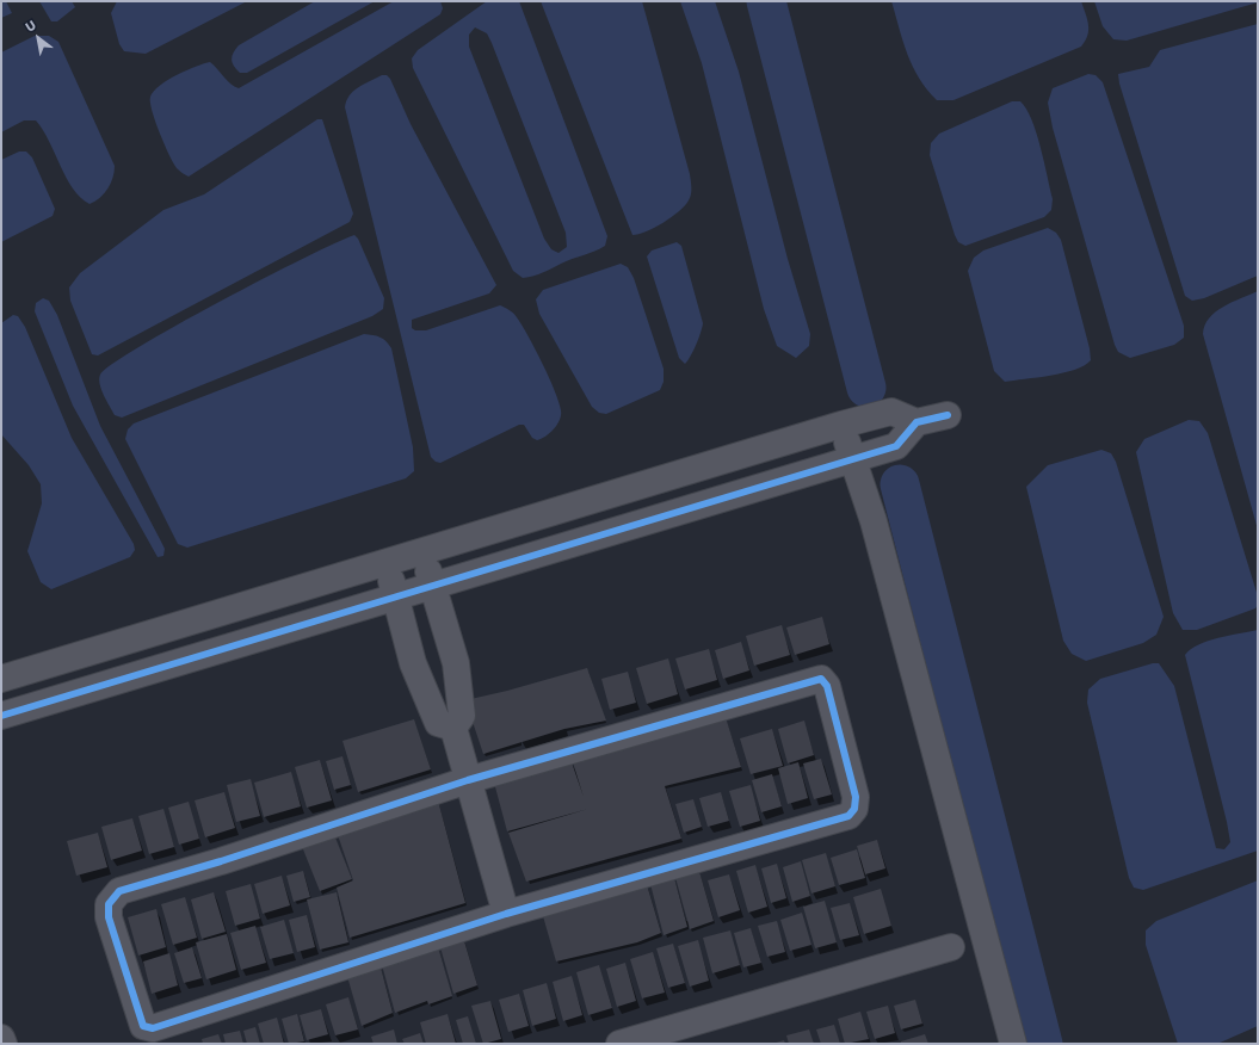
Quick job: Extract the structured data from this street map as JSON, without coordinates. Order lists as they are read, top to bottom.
{
  "north": "top left"
}
